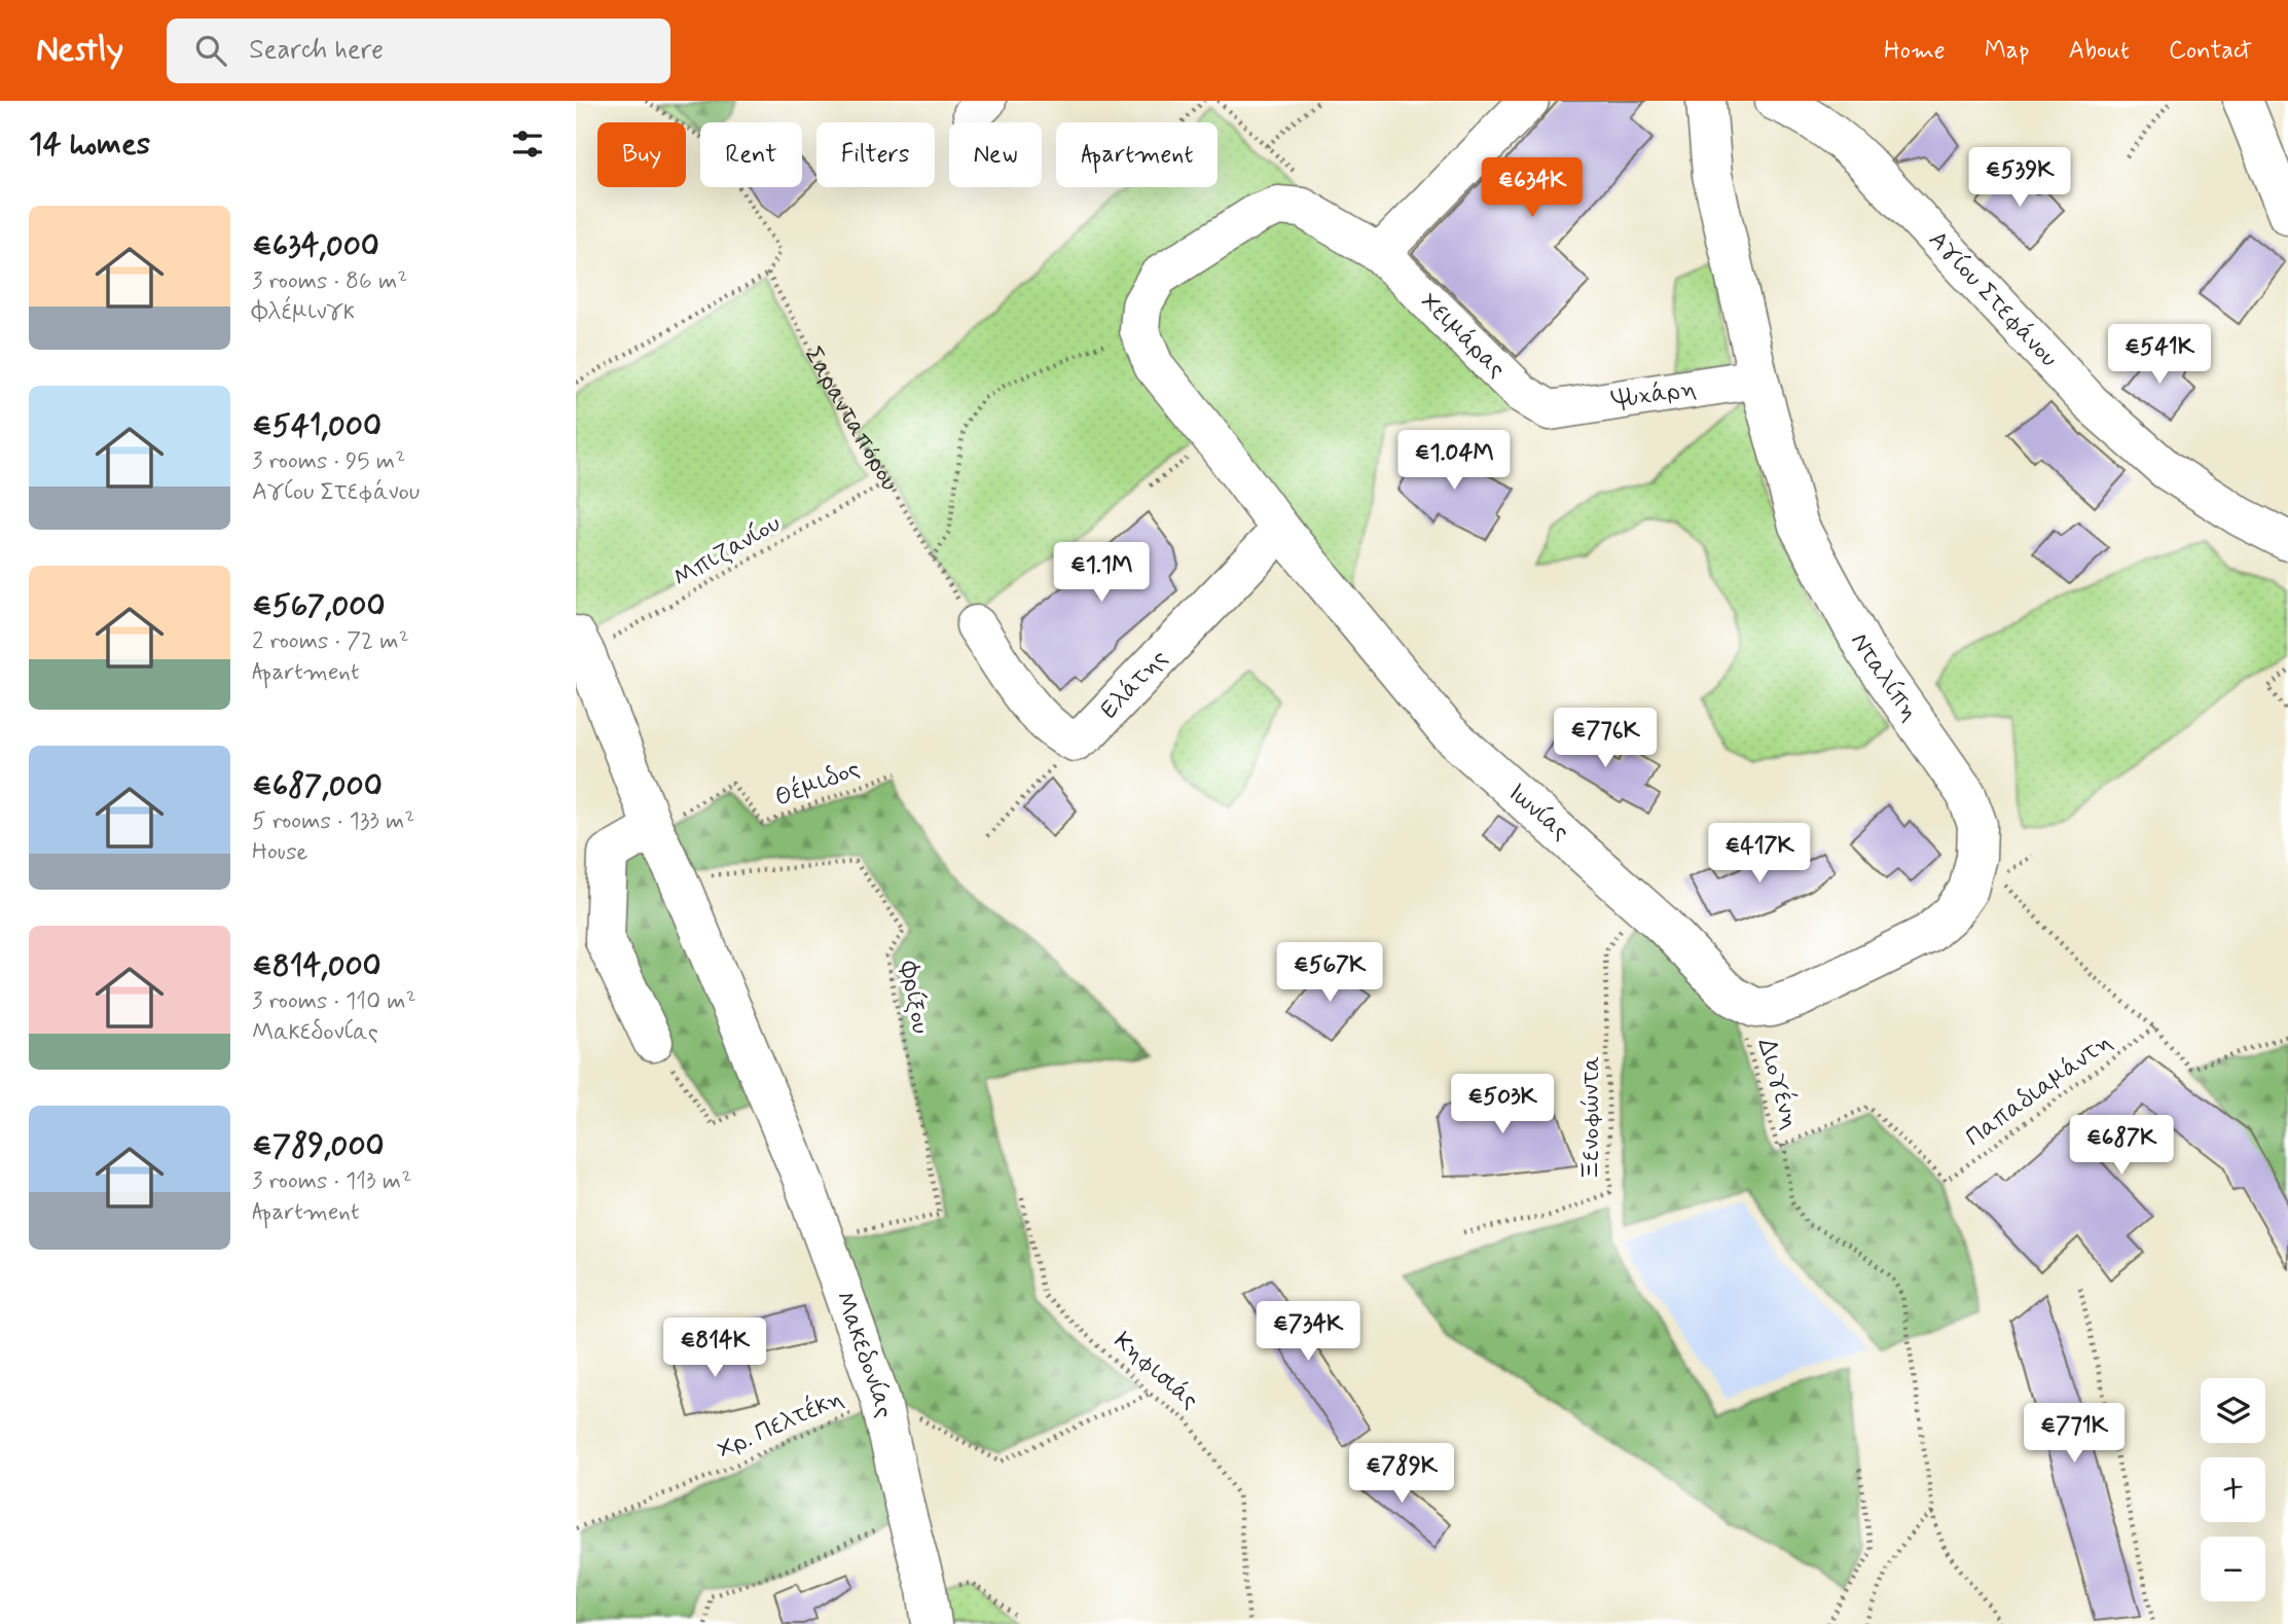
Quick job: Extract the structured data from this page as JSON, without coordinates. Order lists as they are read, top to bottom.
{
  "streets": {
    "street": [
      "Αγίου Στεφάνου",
      "Χειμάρας",
      "Ψυχάρη",
      "Νταλίπη",
      "Ελάτης",
      "Ιωνίας",
      "Μακεδονίας"
    ],
    "path": [
      "Σαρανταπόρου",
      "Μπιζανίου",
      "Θέμιδος",
      "Φρίξου",
      "Διογένη",
      "Παπαδιαμάντη",
      "Ξενοφώντα",
      "Κηφισιάς",
      "Χρ. Πελτέκη"
    ]
  },
  "crossings": [
    ["Χειμάρας", "Ψυχάρη"],
    ["Χειμάρας", "Ιωνίας"],
    ["Ψυχάρη", "Νταλίπη"],
    ["Σαρανταπόρου", "Μπιζανίου"],
    ["Μπιζανίου", "Μακεδονίας"],
    ["Νταλίπη", "Ιωνίας"],
    ["Ελάτης", "Ιωνίας"],
    ["Θέμιδος", "Μακεδονίας"],
    ["Ιωνίας", "Διογένη"],
    ["Ιωνίας", "Ξενοφώντα"],
    ["Φρίξου", "Μακεδονίας"],
    ["Διογένη", "Παπαδιαμάντη"],
    ["Μακεδονίας", "Χρ. Πελτέκη"],
    ["Κηφισιάς", "Χρ. Πελτέκη"]
  ],
  "page": {
    "header": "Nestly",
    "search": "Search here",
    "nav": [
      "Home",
      "Map",
      "About",
      "Contact"
    ],
    "heading": "14 homes",
    "chip": [
      "Buy",
      "Rent",
      "Filters",
      "New",
      "Apartment"
    ],
    "price": [
      "€539K",
      "€634K",
      "€541K",
      "€1.04M",
      "€1.1M",
      "€776K",
      "€417K",
      "€567K",
      "€503K",
      "€687K",
      "€734K",
      "€814K",
      "€771K",
      "€789K"
    ],
    "list": [
      {
        "name": "€634,000",
        "note": "3 rooms · 86 m² · Φλέμινγκ"
      },
      {
        "name": "€541,000",
        "note": "3 rooms · 95 m² · Αγίου Στεφάνου"
      },
      {
        "name": "€567,000",
        "note": "2 rooms · 72 m² · Apartment"
      },
      {
        "name": "€687,000",
        "note": "5 rooms · 133 m² · House"
      },
      {
        "name": "€814,000",
        "note": "3 rooms · 110 m² · Μακεδονίας"
      },
      {
        "name": "€789,000",
        "note": "3 rooms · 113 m² · Apartment"
      }
    ],
    "map_buttons": ["+", "−"]
  }
}
